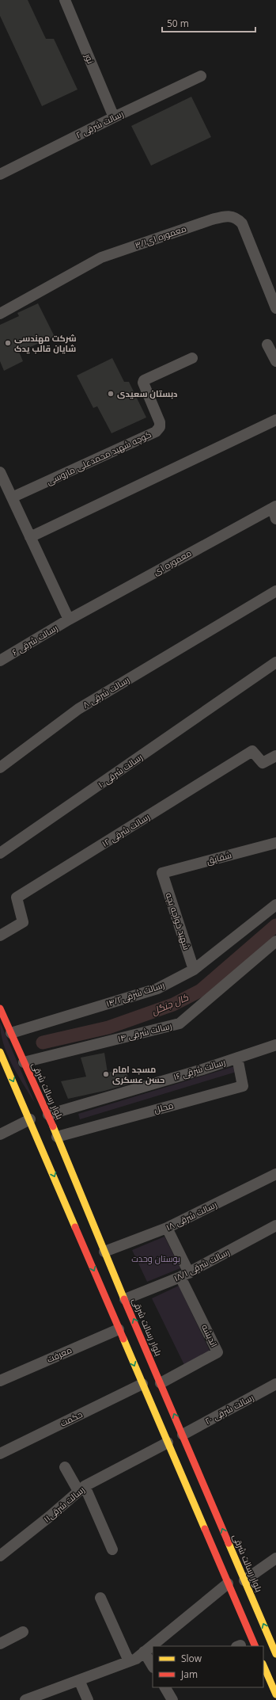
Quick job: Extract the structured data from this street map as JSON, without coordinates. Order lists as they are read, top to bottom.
{
  "streets": {
    "main road": ["بلوار رسالت شرقی"],
    "street": [
      "نور",
      "رسالت شرقی ۲",
      "معموره ای۳/۱",
      "کوچه شهید محمدعلی ماروسی",
      "معموره ای",
      "رسالت شرقی ۶",
      "رسالت شرقی ۸",
      "رسالت شرقی ۱۰",
      "رسالت شرقی ۱۲",
      "شقایق",
      "شهید خواجه بچه",
      "رسالت شرقی۱۴/۲",
      "رسالت شرقی ۱۴",
      "رسالت شرقی ۱۶",
      "محلل",
      "رسالت شرقی ۱۸",
      "رسالت شرقی ۱۸/۱",
      "اندیشه",
      "معرفت",
      "رسالت شرقی ۲۰",
      "حکمت",
      "رسالت شرقی۱۱"
    ]
  },
  "crossings": [
    ["نور", "رسالت شرقی ۲"],
    ["معموره ای", "رسالت شرقی ۶"],
    ["شقایق", "شهید خواجه بچه"],
    ["شهید خواجه بچه", "رسالت شرقی۱۴/۲"],
    ["رسالت شرقی۱۴/۲", "بلوار رسالت شرقی"],
    ["رسالت شرقی ۱۴", "بلوار رسالت شرقی"],
    ["رسالت شرقی ۱۶", "بلوار رسالت شرقی"],
    ["رسالت شرقی ۱۶", "محلل"],
    ["بلوار رسالت شرقی", "محلل"],
    ["بلوار رسالت شرقی", "رسالت شرقی ۱۸"],
    ["بلوار رسالت شرقی", "رسالت شرقی ۱۸/۱"],
    ["بلوار رسالت شرقی", "اندیشه"],
    ["بلوار رسالت شرقی", "معرفت"],
    ["بلوار رسالت شرقی", "رسالت شرقی ۲۰"],
    ["بلوار رسالت شرقی", "حکمت"],
    ["بلوار رسالت شرقی", "رسالت شرقی۱۱"],
    ["رسالت شرقی ۱۸/۱", "اندیشه"]
  ],
  "water": ["کال جنگل"],
  "parks": ["بوستان وحدت"],
  "places": ["شرکت مهندسی شایان قالب یدک", "دبستان سعیدی", "مسجد امام حسن عسکری"],
  "legend": ["Slow", "Jam"],
  "scale_bar": "50 m"
}
